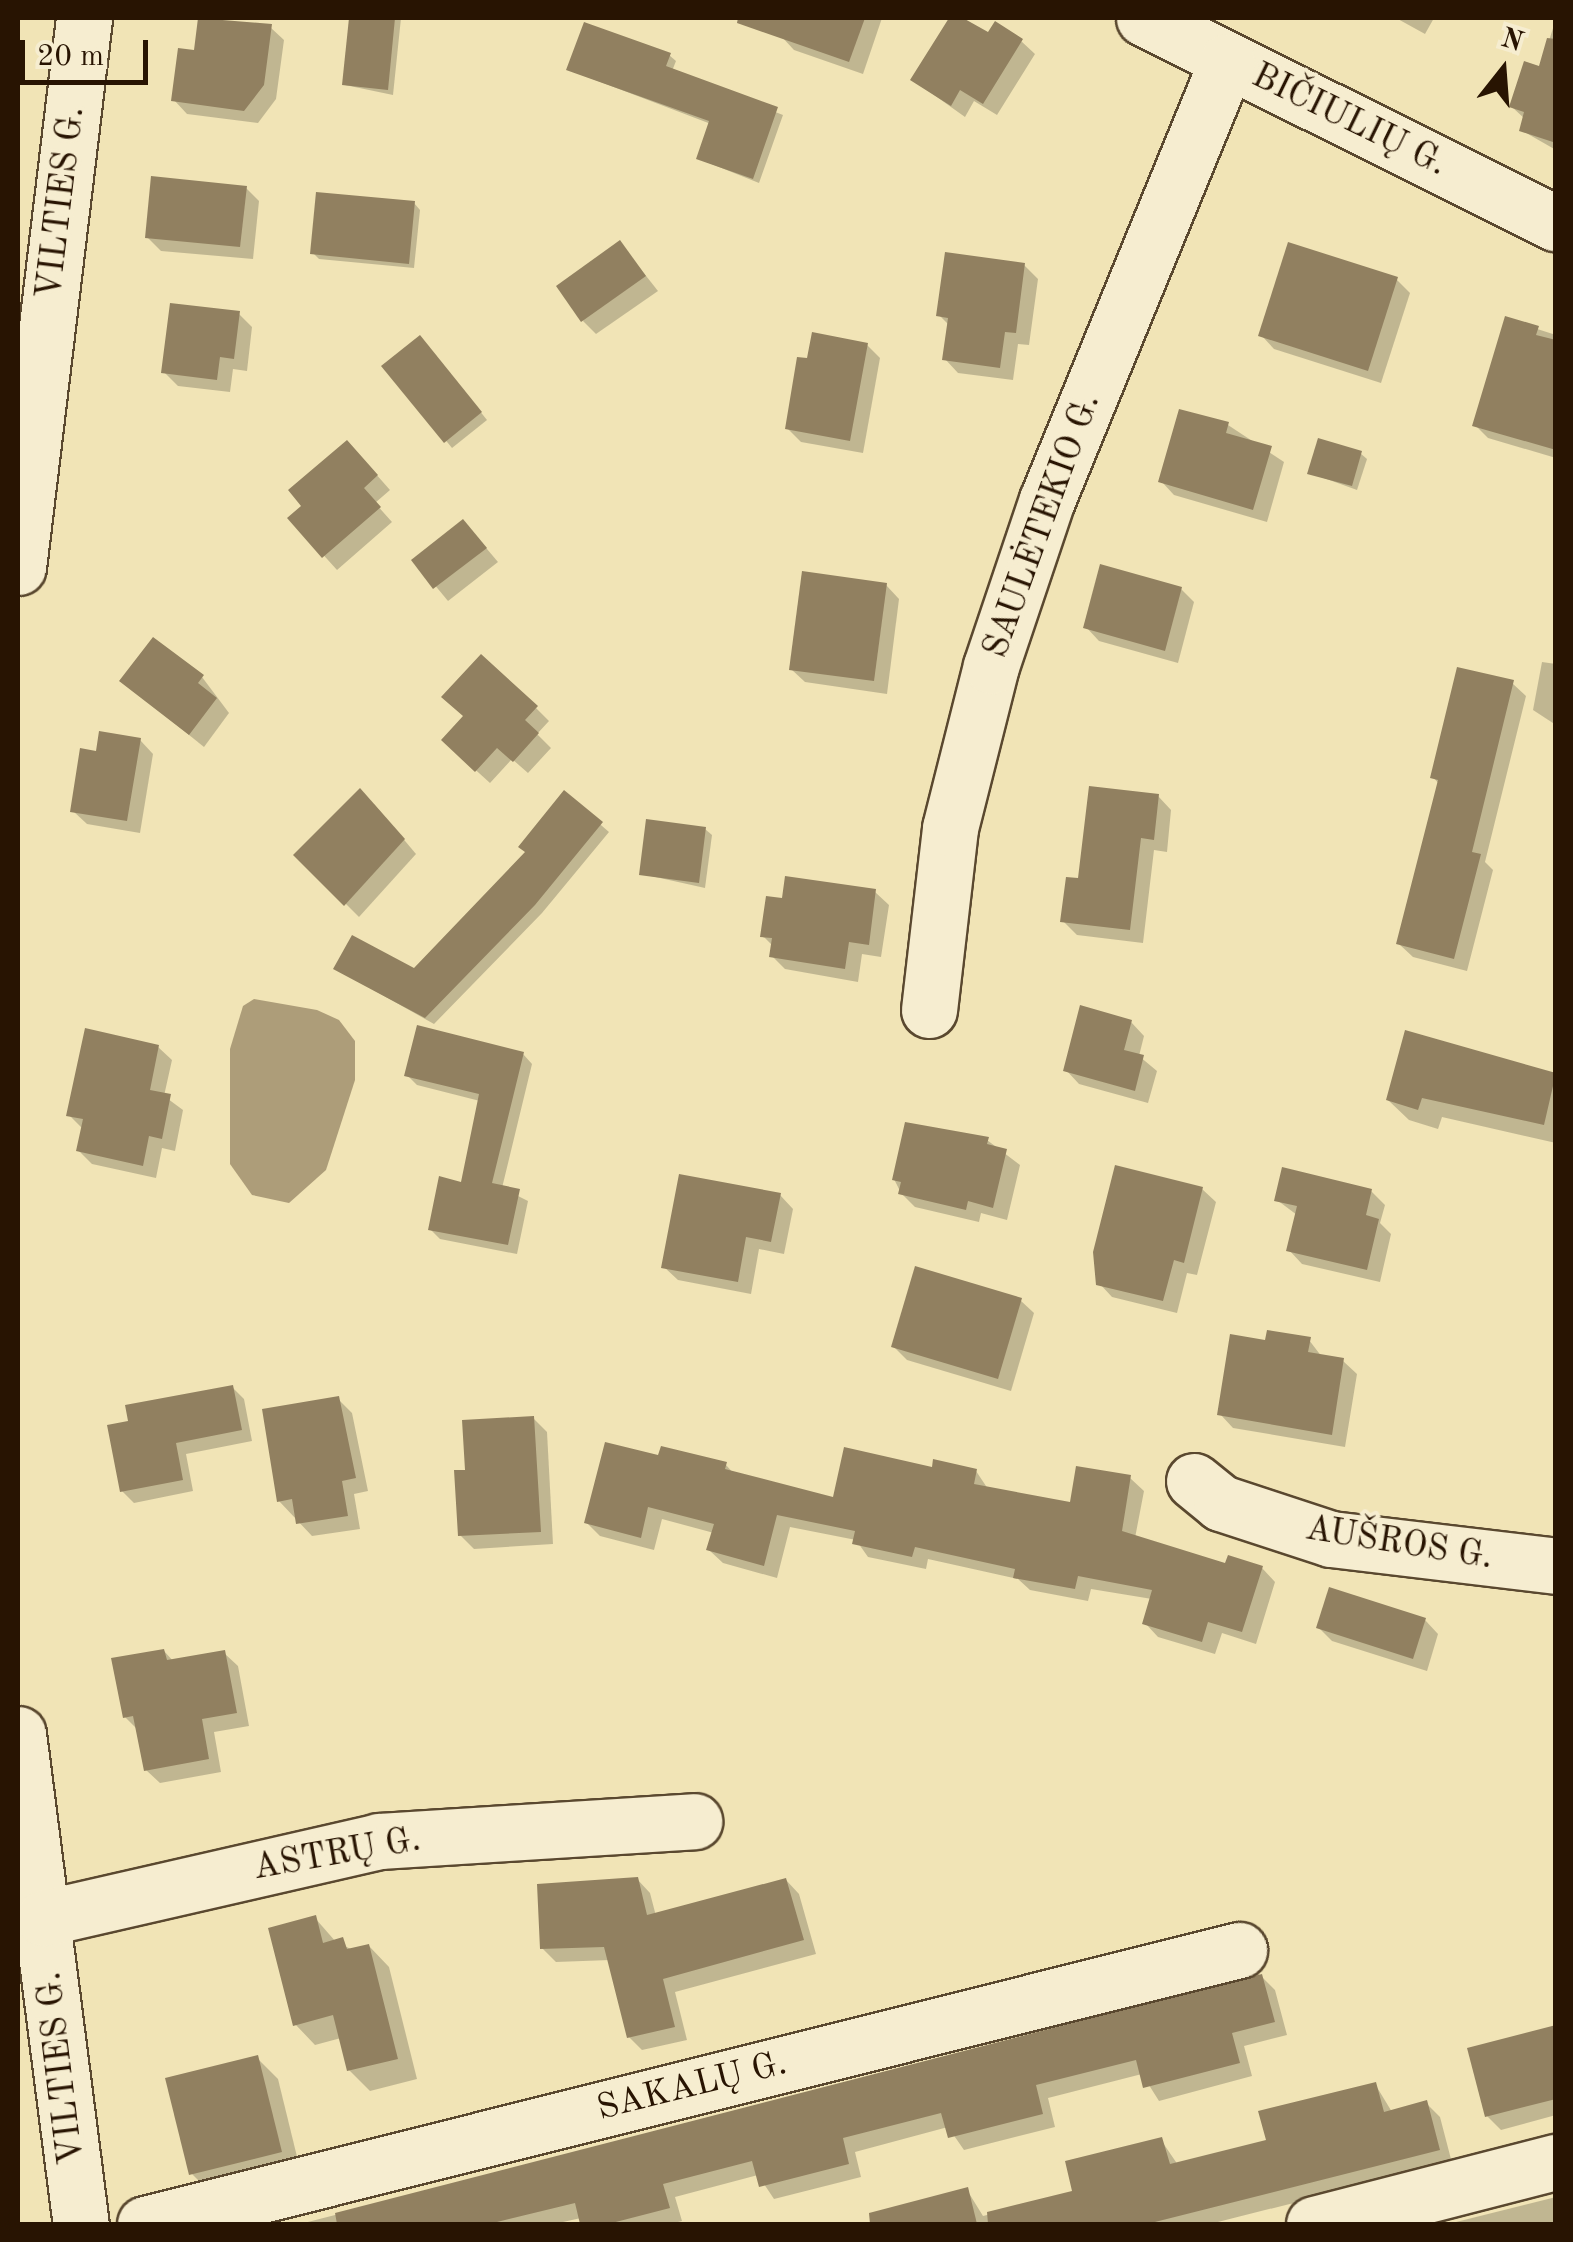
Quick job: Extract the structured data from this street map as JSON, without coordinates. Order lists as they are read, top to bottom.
{
  "streets": {
    "street": [
      "BIČIULIŲ G.",
      "VILTIES G.",
      "SAULĖTEKIO G.",
      "AUŠROS G.",
      "ASTRŲ G.",
      "SAKALŲ G."
    ]
  },
  "crossings": [
    ["BIČIULIŲ G.", "SAULĖTEKIO G."],
    ["VILTIES G.", "ASTRŲ G."]
  ],
  "scale_bar": "20 m",
  "north": "top"
}
